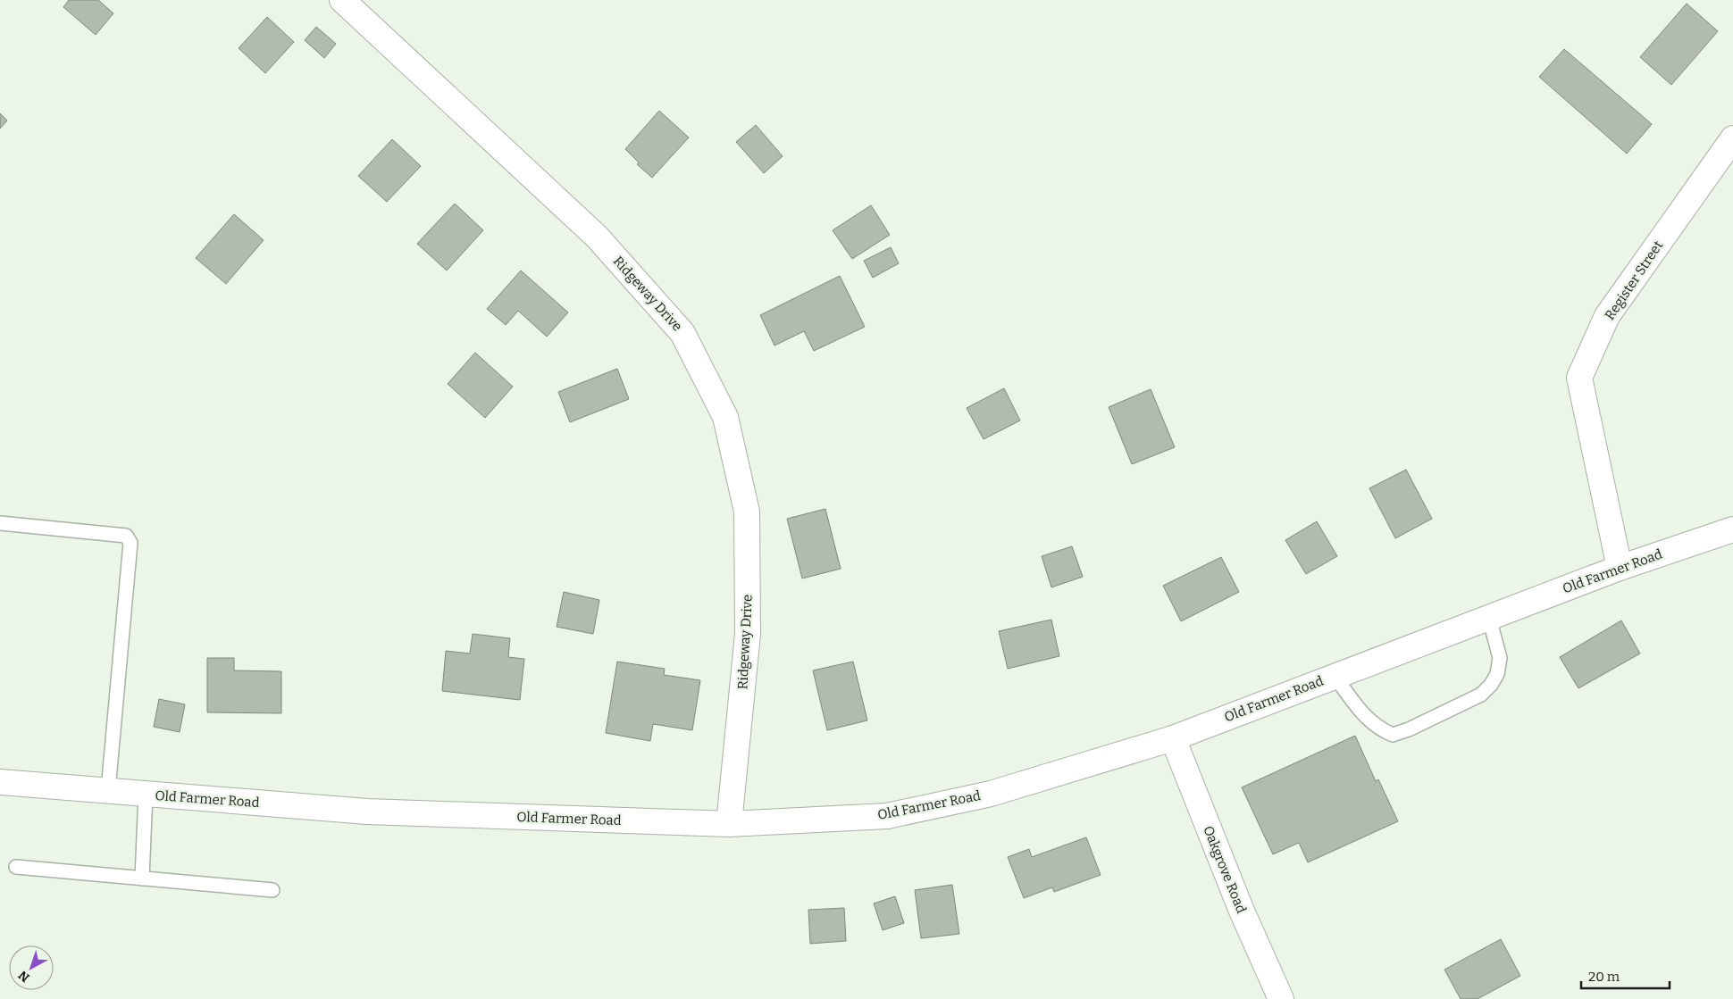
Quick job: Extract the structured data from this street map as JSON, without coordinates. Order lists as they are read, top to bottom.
{
  "streets": {
    "street": [
      "Register Street",
      "Ridgeway Drive",
      "Old Farmer Road",
      "Oakgrove Road"
    ]
  },
  "crossings": [
    ["Register Street", "Old Farmer Road"],
    ["Ridgeway Drive", "Old Farmer Road"],
    ["Old Farmer Road", "Oakgrove Road"]
  ],
  "scale_bar": "20 m",
  "north": "bottom left"
}
